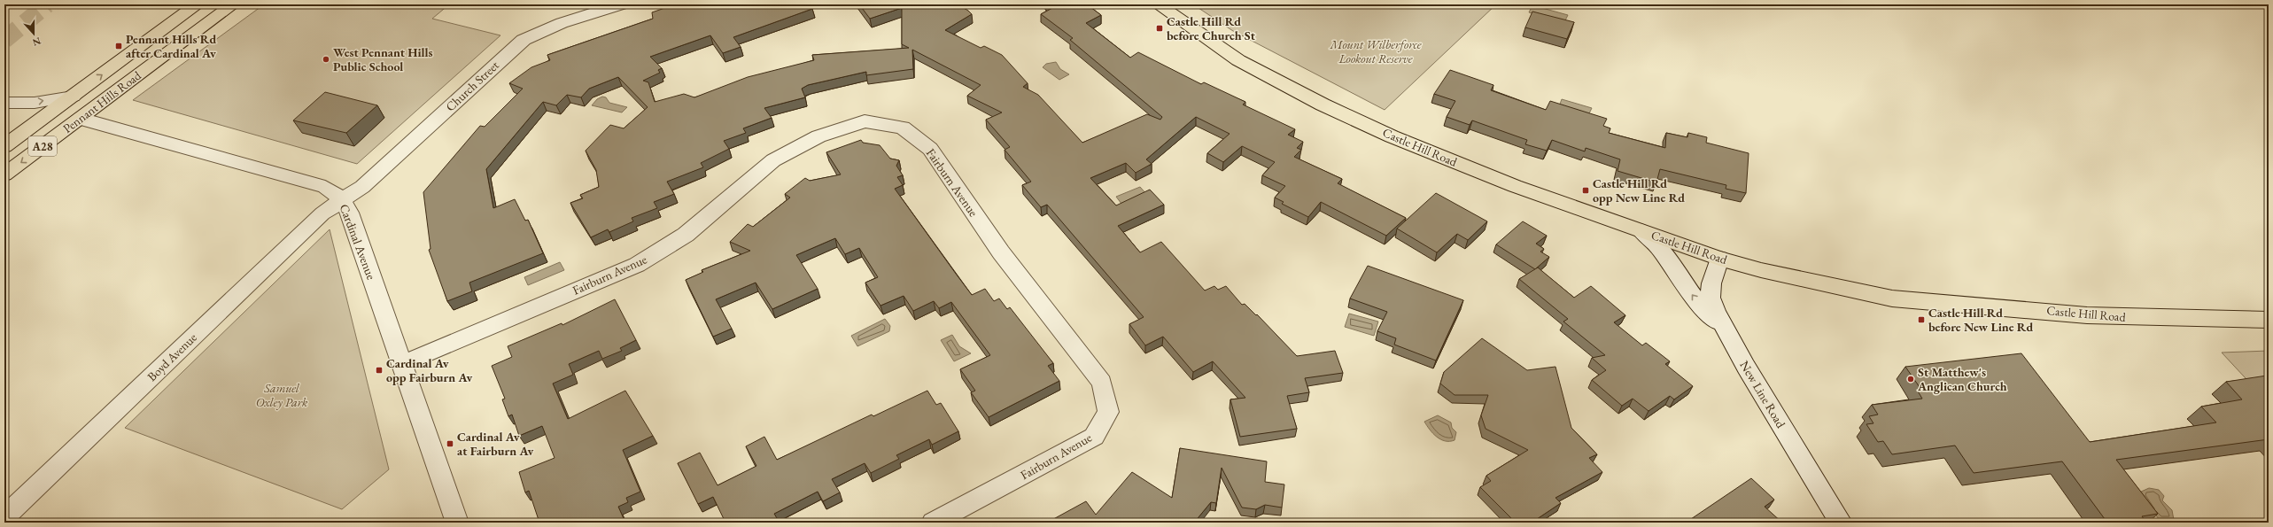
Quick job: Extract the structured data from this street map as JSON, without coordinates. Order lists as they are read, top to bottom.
{
  "streets": {
    "main road": ["Pennant Hills Road", "A28", "Castle Hill Road"],
    "street": [
      "Church Street",
      "Fairburn Avenue",
      "Cardinal Avenue",
      "Boyd Avenue",
      "New Line Road"
    ]
  },
  "crossings": [
    ["Church Street", "Cardinal Avenue"],
    ["Church Street", "Boyd Avenue"],
    ["Pennant Hills Road", "Cardinal Avenue"],
    ["Castle Hill Road", "New Line Road"],
    ["Fairburn Avenue", "Cardinal Avenue"],
    ["Cardinal Avenue", "Boyd Avenue"]
  ],
  "parks": ["Mount Wilberforce Lookout Reserve", "Samuel Oxley Park"],
  "places": {
    "transit": [
      "Castle Hill Rd before Church St",
      "Pennant Hills Rd after Cardinal Av",
      "Castle Hill Rd opp New Line Rd",
      "Castle Hill Rd before New Line Rd",
      "Cardinal Av opp Fairburn Av",
      "Cardinal Av at Fairburn Av"
    ],
    "other": ["West Pennant Hills Public School", "St Matthew's Anglican Church"]
  },
  "north": "bottom"
}
